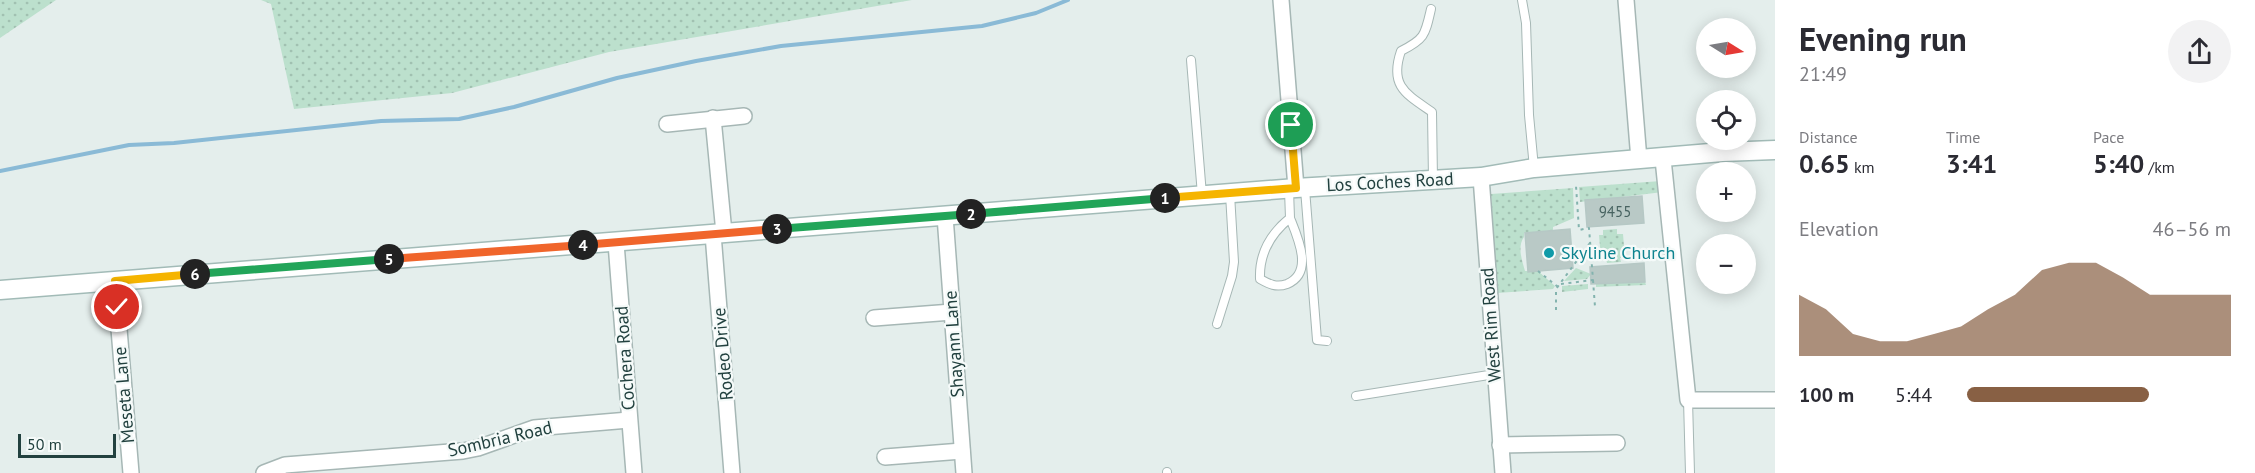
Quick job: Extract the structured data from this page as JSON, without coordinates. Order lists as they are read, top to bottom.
{
  "streets": {
    "main road": ["Los Coches Road"],
    "street": [
      "West Rim Road",
      "Shayann Lane",
      "Rodeo Drive",
      "Cochera Road",
      "Meseta Lane",
      "Sombria Road"
    ]
  },
  "crossings": [
    ["Los Coches Road", "West Rim Road"],
    ["Los Coches Road", "Shayann Lane"],
    ["Los Coches Road", "Rodeo Drive"],
    ["Los Coches Road", "Cochera Road"],
    ["Los Coches Road", "Meseta Lane"],
    ["Cochera Road", "Sombria Road"]
  ],
  "places": ["Skyline Church"],
  "house_numbers": ["9455"],
  "scale_bar": "50 m",
  "north": "right",
  "page": {
    "heading": ["Evening run", "21:49"],
    "map_buttons": ["+", "−"],
    "stats": [
      ["Distance", "0.65 km"],
      ["Time", "3:41"],
      ["Pace", "5:40 /km"]
    ],
    "pins": [
      "1",
      "2",
      "3",
      "4",
      "5",
      "6"
    ],
    "chart": ["Elevation", "46–56 m"],
    "list": [
      {
        "name": "100 m",
        "note": "5:44"
      }
    ],
    "scale": "50 m"
  }
}
